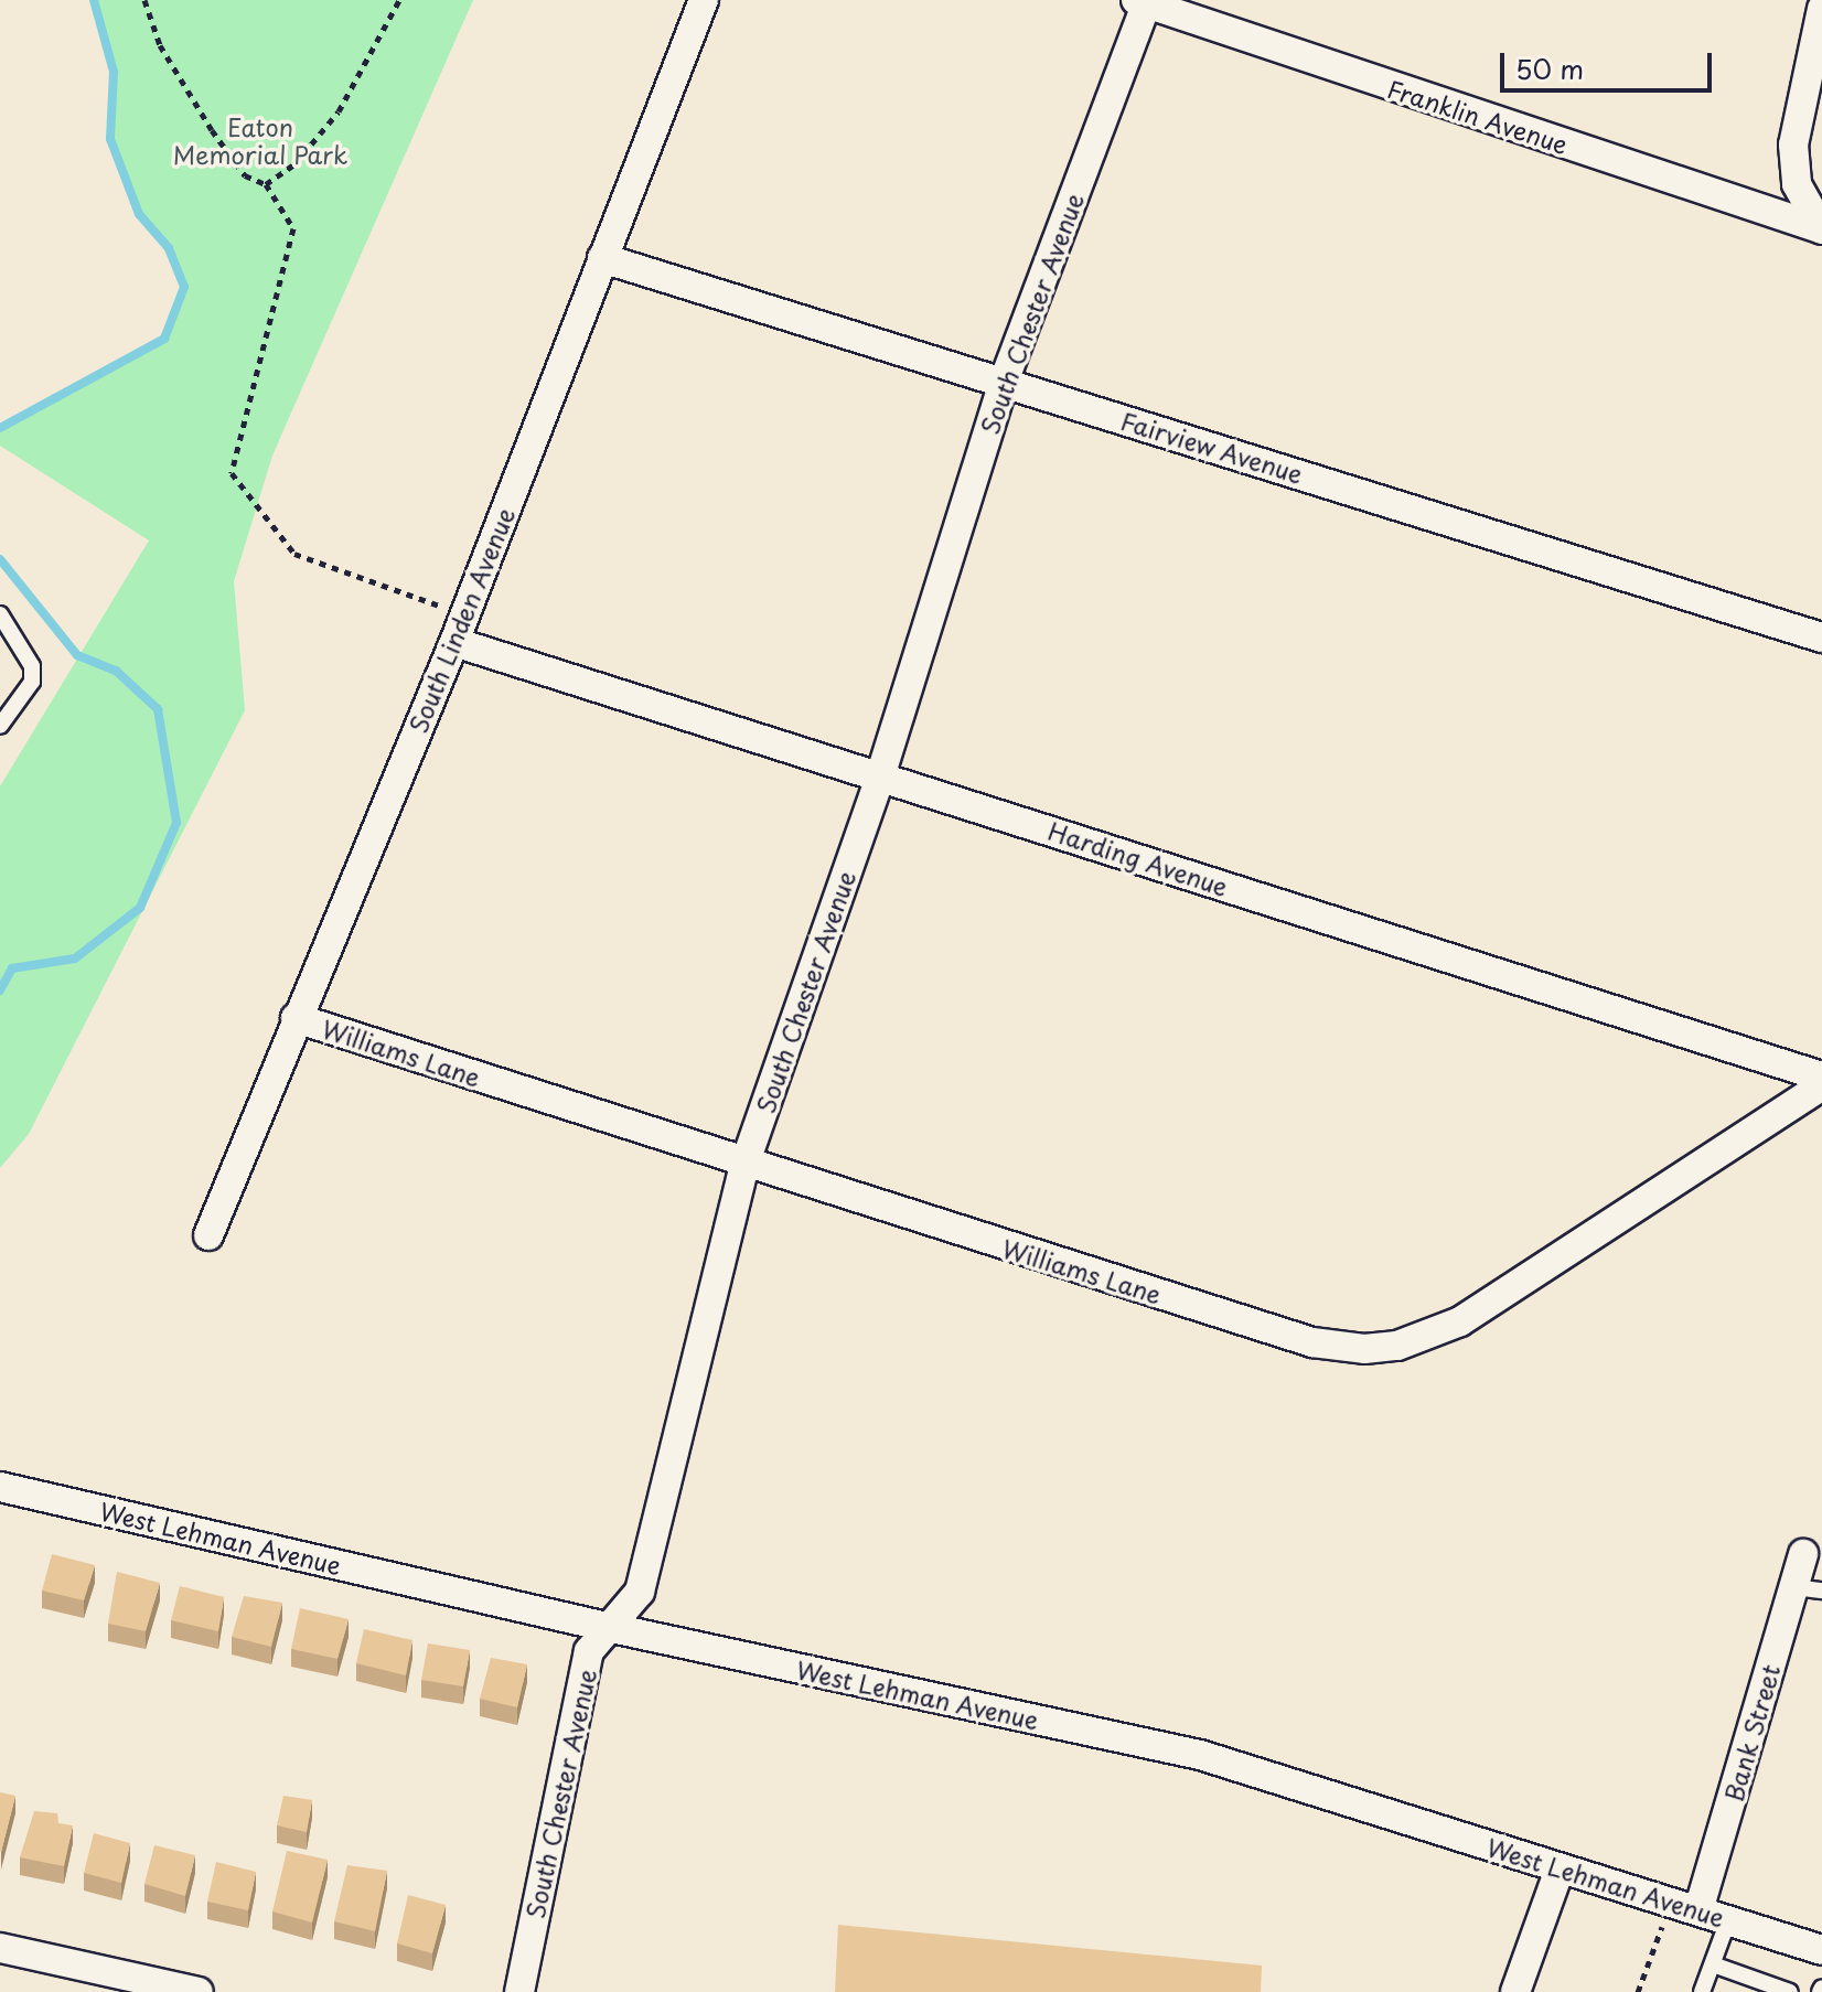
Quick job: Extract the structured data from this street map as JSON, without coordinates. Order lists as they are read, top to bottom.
{
  "streets": {
    "street": [
      "Franklin Avenue",
      "South Chester Avenue",
      "Fairview Avenue",
      "South Linden Avenue",
      "Harding Avenue",
      "Williams Lane",
      "West Lehman Avenue",
      "Bank Street"
    ]
  },
  "crossings": [
    ["Franklin Avenue", "South Chester Avenue"],
    ["South Chester Avenue", "Fairview Avenue"],
    ["South Chester Avenue", "Harding Avenue"],
    ["South Chester Avenue", "Williams Lane"],
    ["South Chester Avenue", "West Lehman Avenue"],
    ["Fairview Avenue", "South Linden Avenue"],
    ["South Linden Avenue", "Harding Avenue"],
    ["South Linden Avenue", "Williams Lane"],
    ["West Lehman Avenue", "Bank Street"]
  ],
  "parks": ["Eaton Memorial Park"],
  "scale_bar": "50 m"
}
